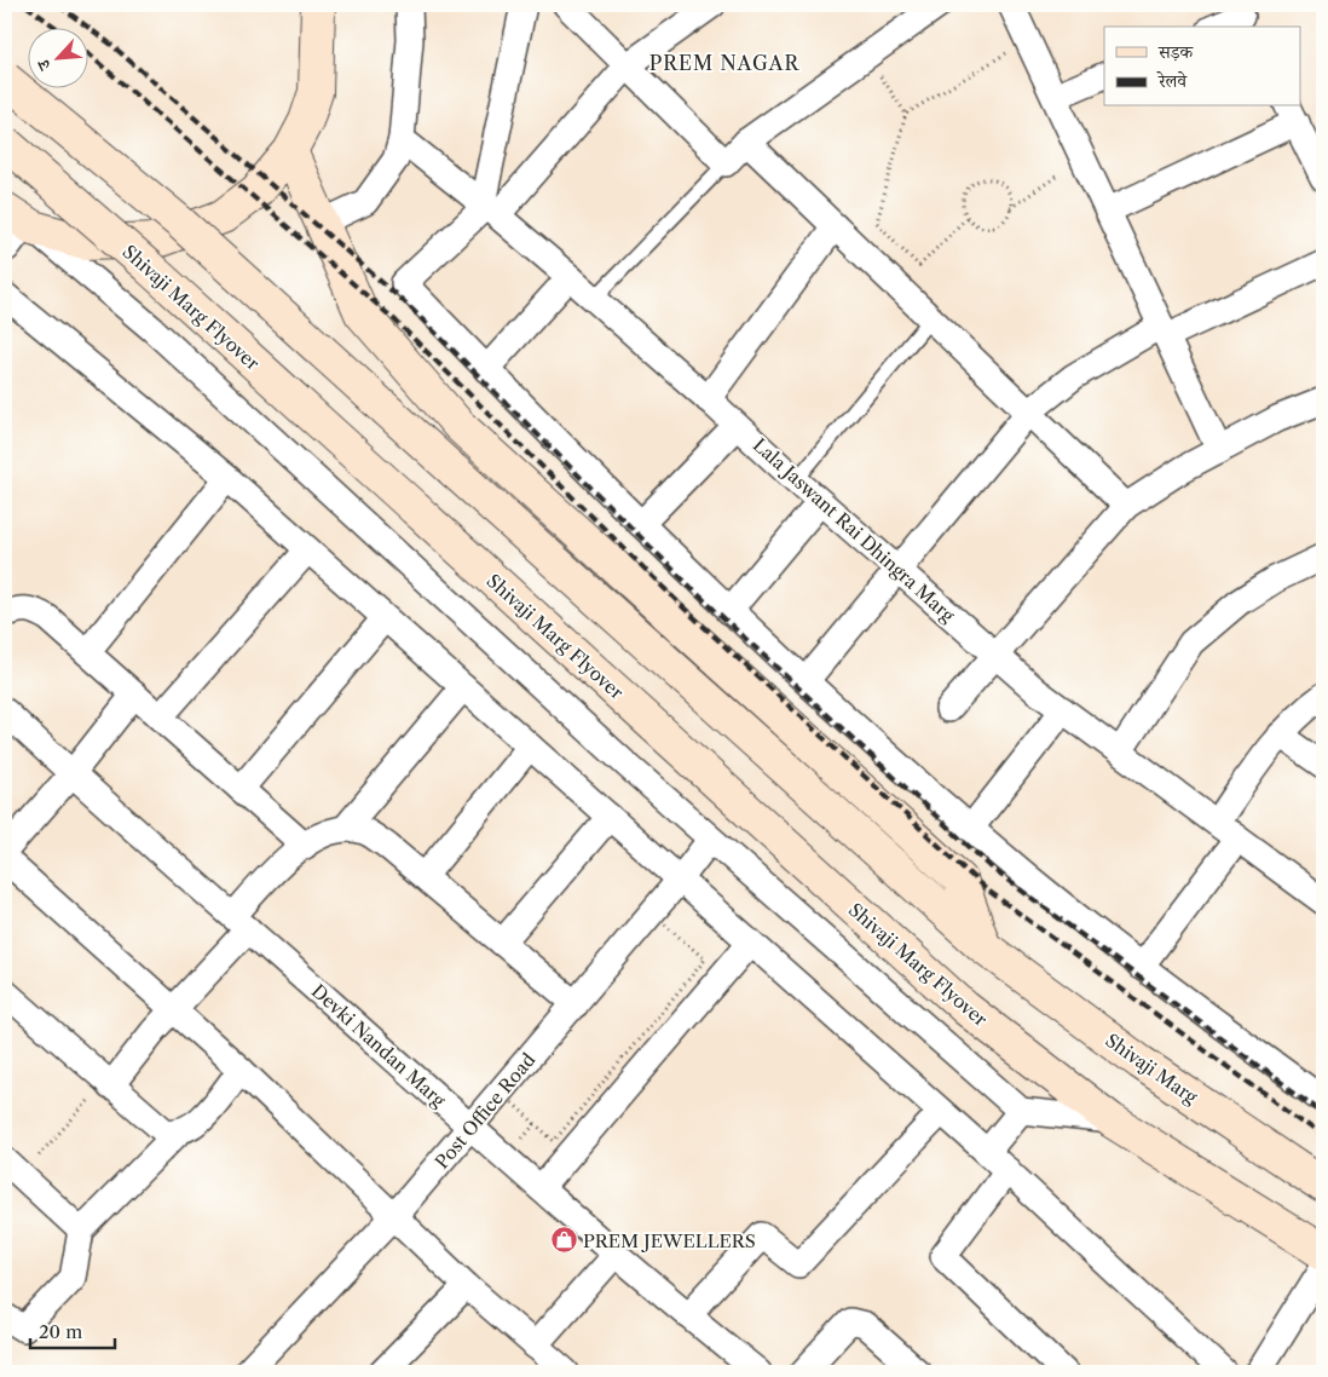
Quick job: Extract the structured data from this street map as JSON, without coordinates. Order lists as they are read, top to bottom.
{
  "streets": {
    "main road": ["Shivaji Marg Flyover", "Shivaji Marg"],
    "street": ["Lala Jaswant Rai Dhingra Marg", "Devki Nandan Marg", "Post Office Road"]
  },
  "crossings": [
    ["Devki Nandan Marg", "Post Office Road"]
  ],
  "districts": ["PREM NAGAR"],
  "places": {
    "shop": ["PREM JEWELLERS"]
  },
  "legend": ["सड़क", "रेलवे"],
  "scale_bar": "20 m",
  "north": "bottom left"
}
